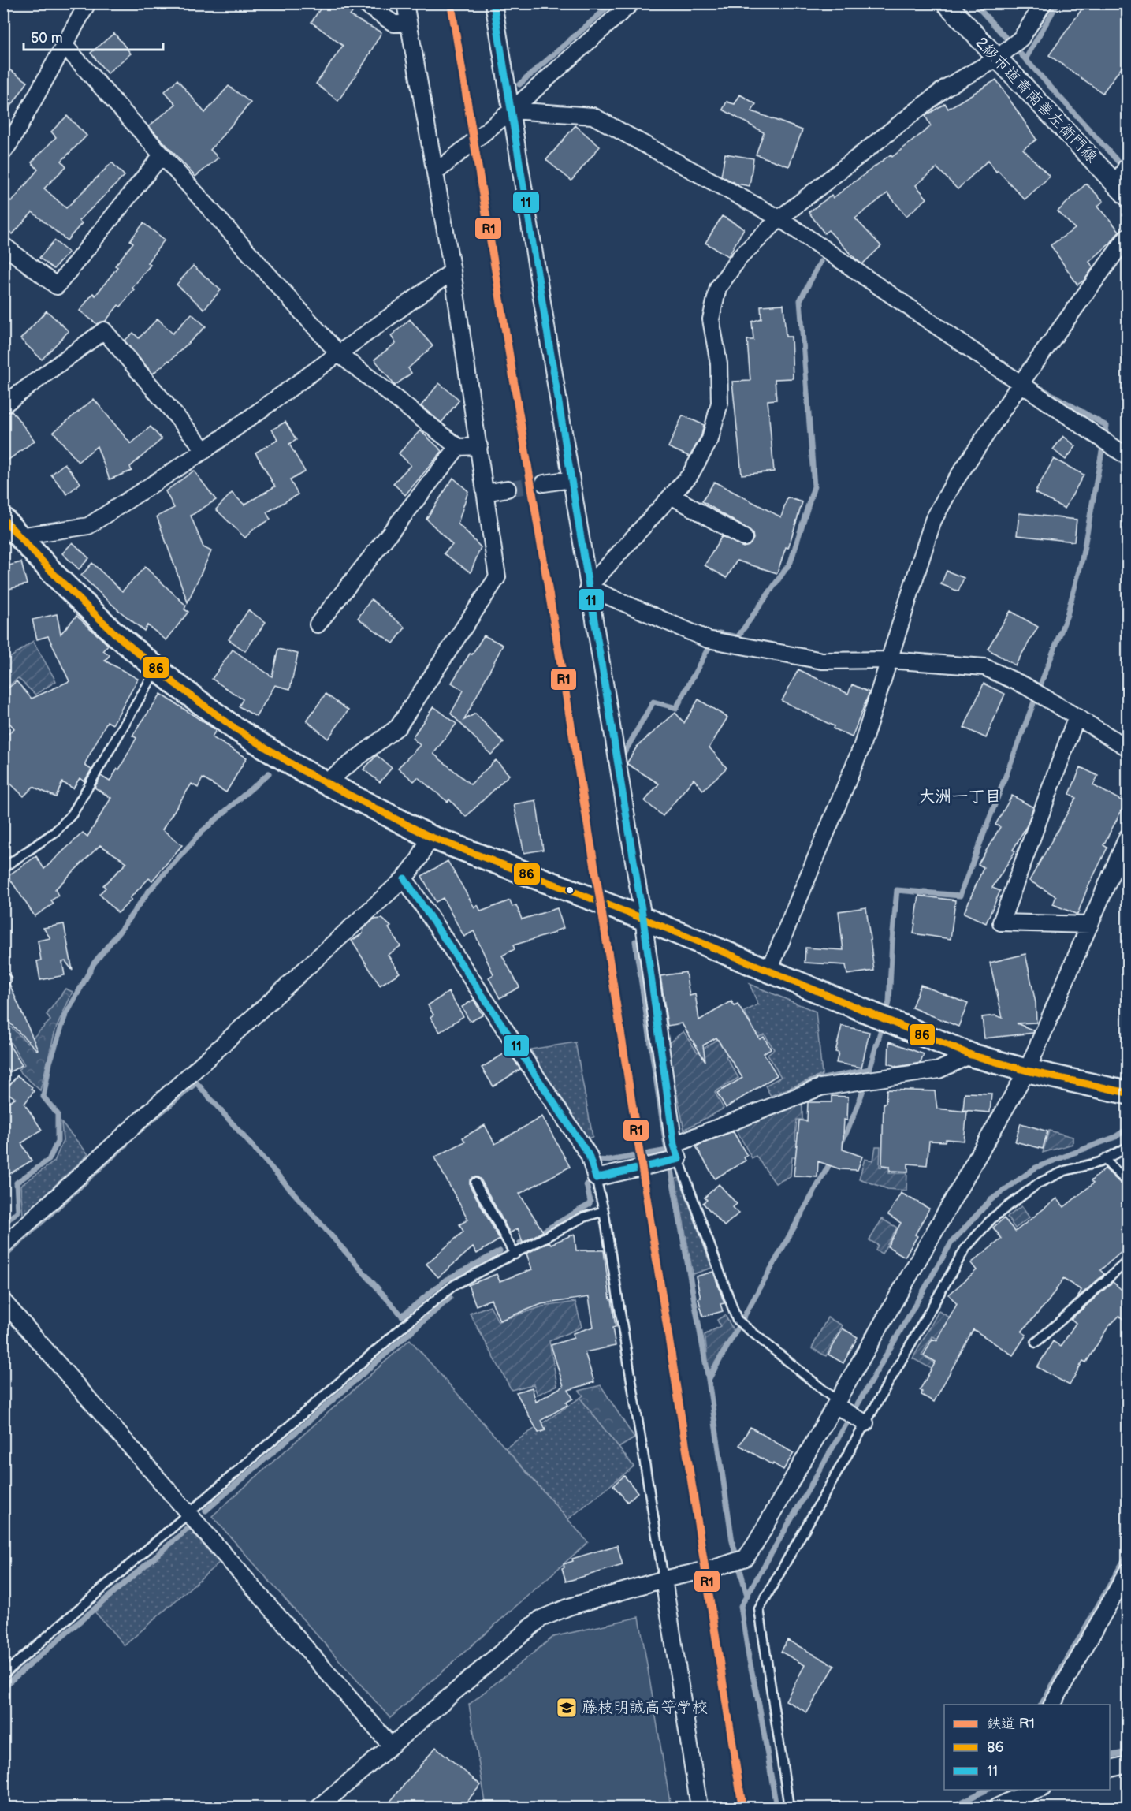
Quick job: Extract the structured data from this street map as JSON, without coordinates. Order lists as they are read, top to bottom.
{
  "streets": {
    "street": ["2級市道青南善左衛門線"]
  },
  "districts": ["大洲一丁目"],
  "places": {
    "school or university": ["藤枝明誠高等学校"]
  },
  "lines": ["rail line R1", "transit line 11", "transit line 86"],
  "legend": ["鉄道 R1", "86", "11"],
  "scale_bar": "50 m"
}
